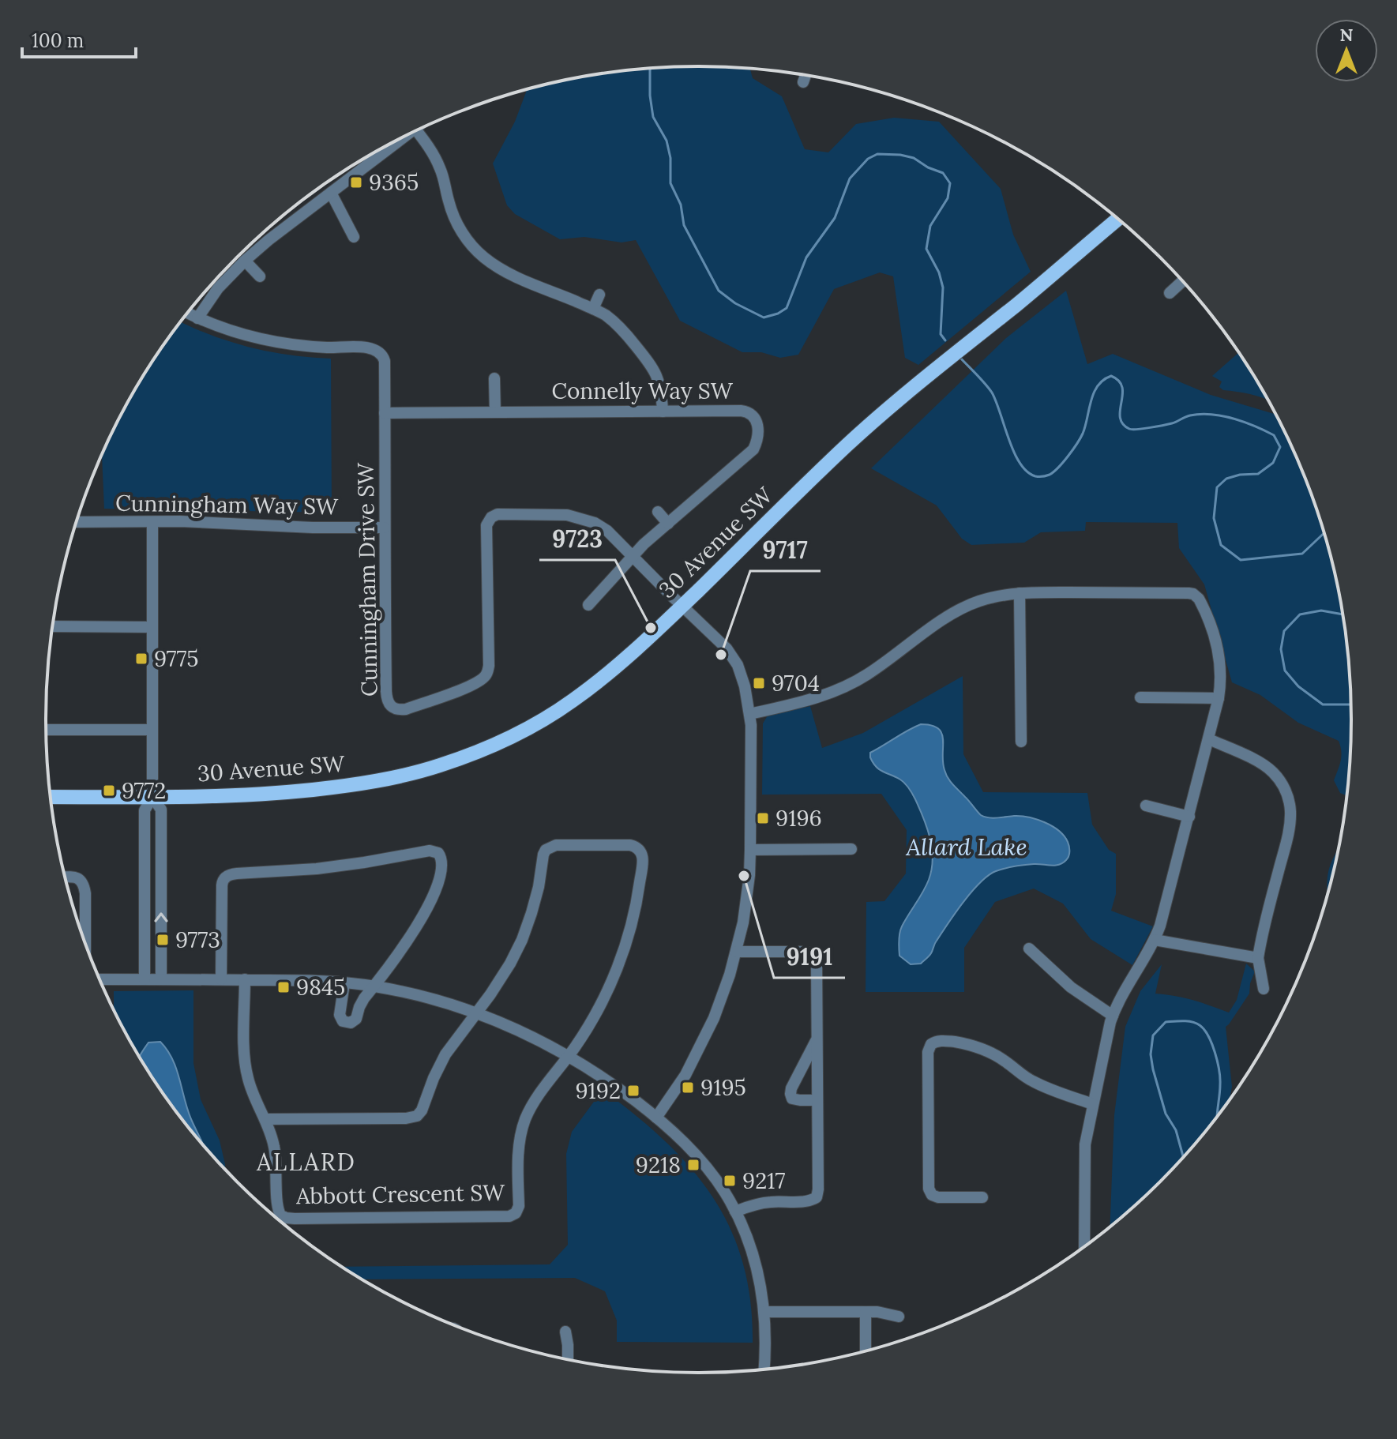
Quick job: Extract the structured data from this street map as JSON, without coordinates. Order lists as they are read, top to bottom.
{
  "streets": {
    "main road": ["30 Avenue SW"],
    "street": [
      "Connelly Way SW",
      "Cunningham Way SW",
      "Cunningham Drive SW",
      "Abbott Crescent SW"
    ]
  },
  "crossings": [
    ["Connelly Way SW", "Cunningham Drive SW"],
    ["Cunningham Way SW", "Cunningham Drive SW"],
    ["30 Avenue SW", "Cunningham Drive SW"]
  ],
  "districts": ["ALLARD"],
  "water": ["Allard Lake"],
  "places": {
    "transit": [
      "9365",
      "9775",
      "9704",
      "9772",
      "9196",
      "9773",
      "9845",
      "9195",
      "9192",
      "9218",
      "9217"
    ],
    "other": ["9723", "9717", "9191"]
  },
  "scale_bar": "100 m",
  "north": "top"
}
